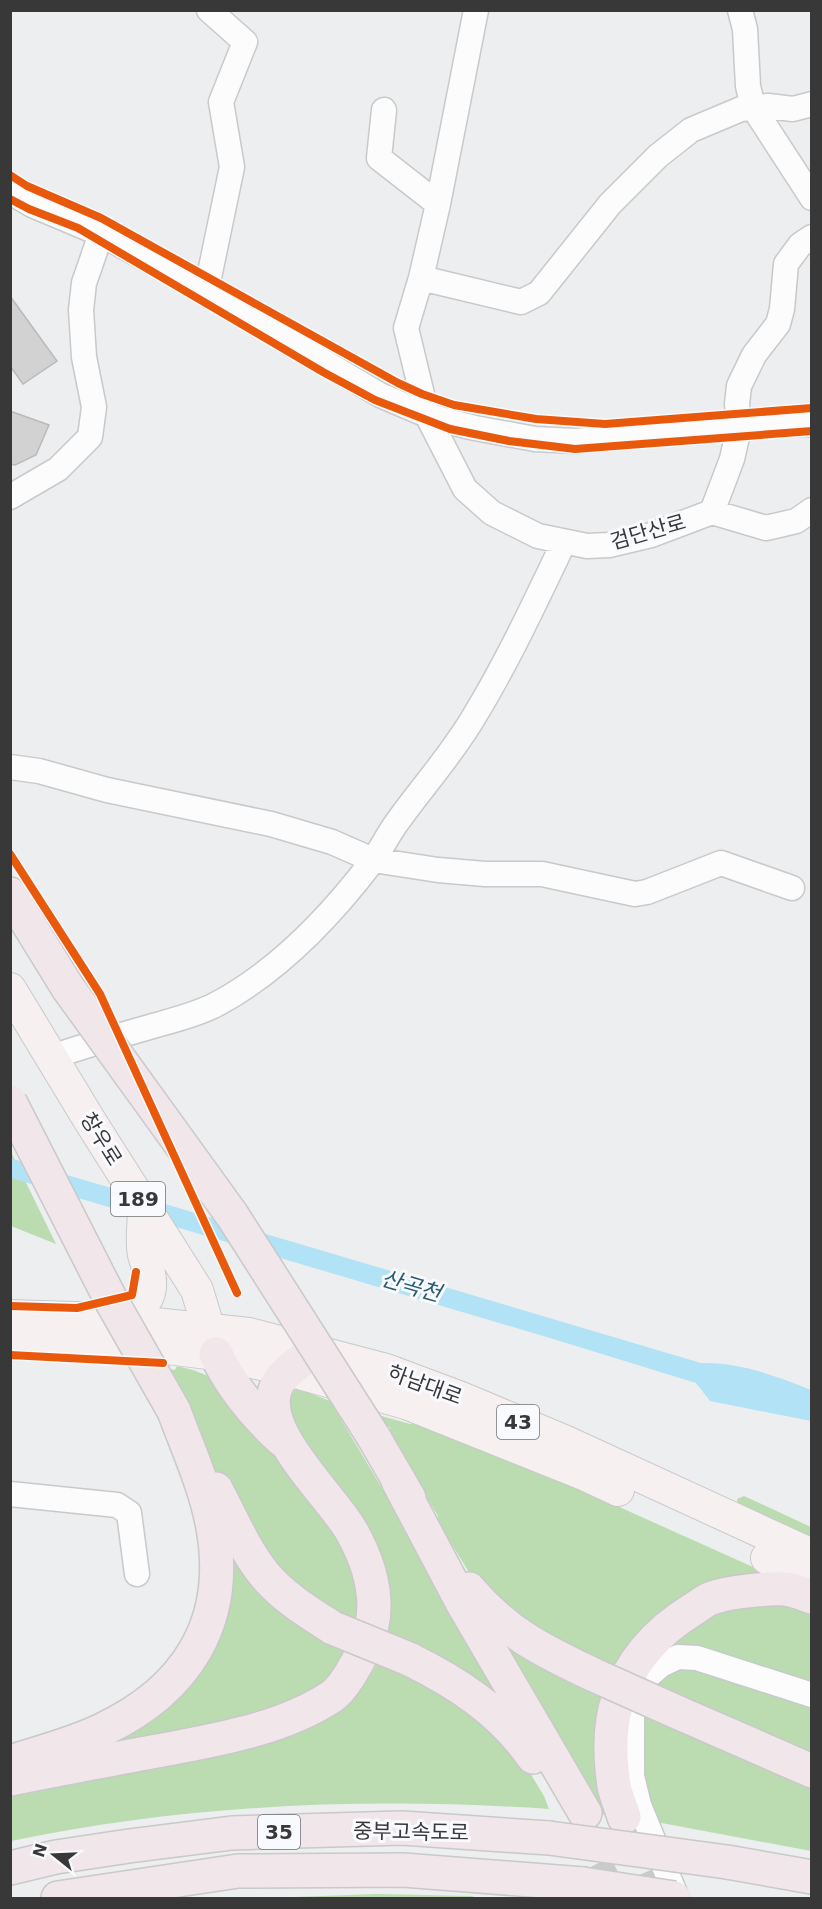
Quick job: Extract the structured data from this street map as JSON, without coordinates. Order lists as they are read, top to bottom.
{
  "streets": {
    "highway": ["35", "중부고속도로"],
    "main road": [
      "창우로",
      "189",
      "하남대로",
      "43"
    ],
    "street": ["검단산로"]
  },
  "crossings": [
    ["창우로", "하남대로"]
  ],
  "water": ["산곡천"],
  "north": "left"
}
